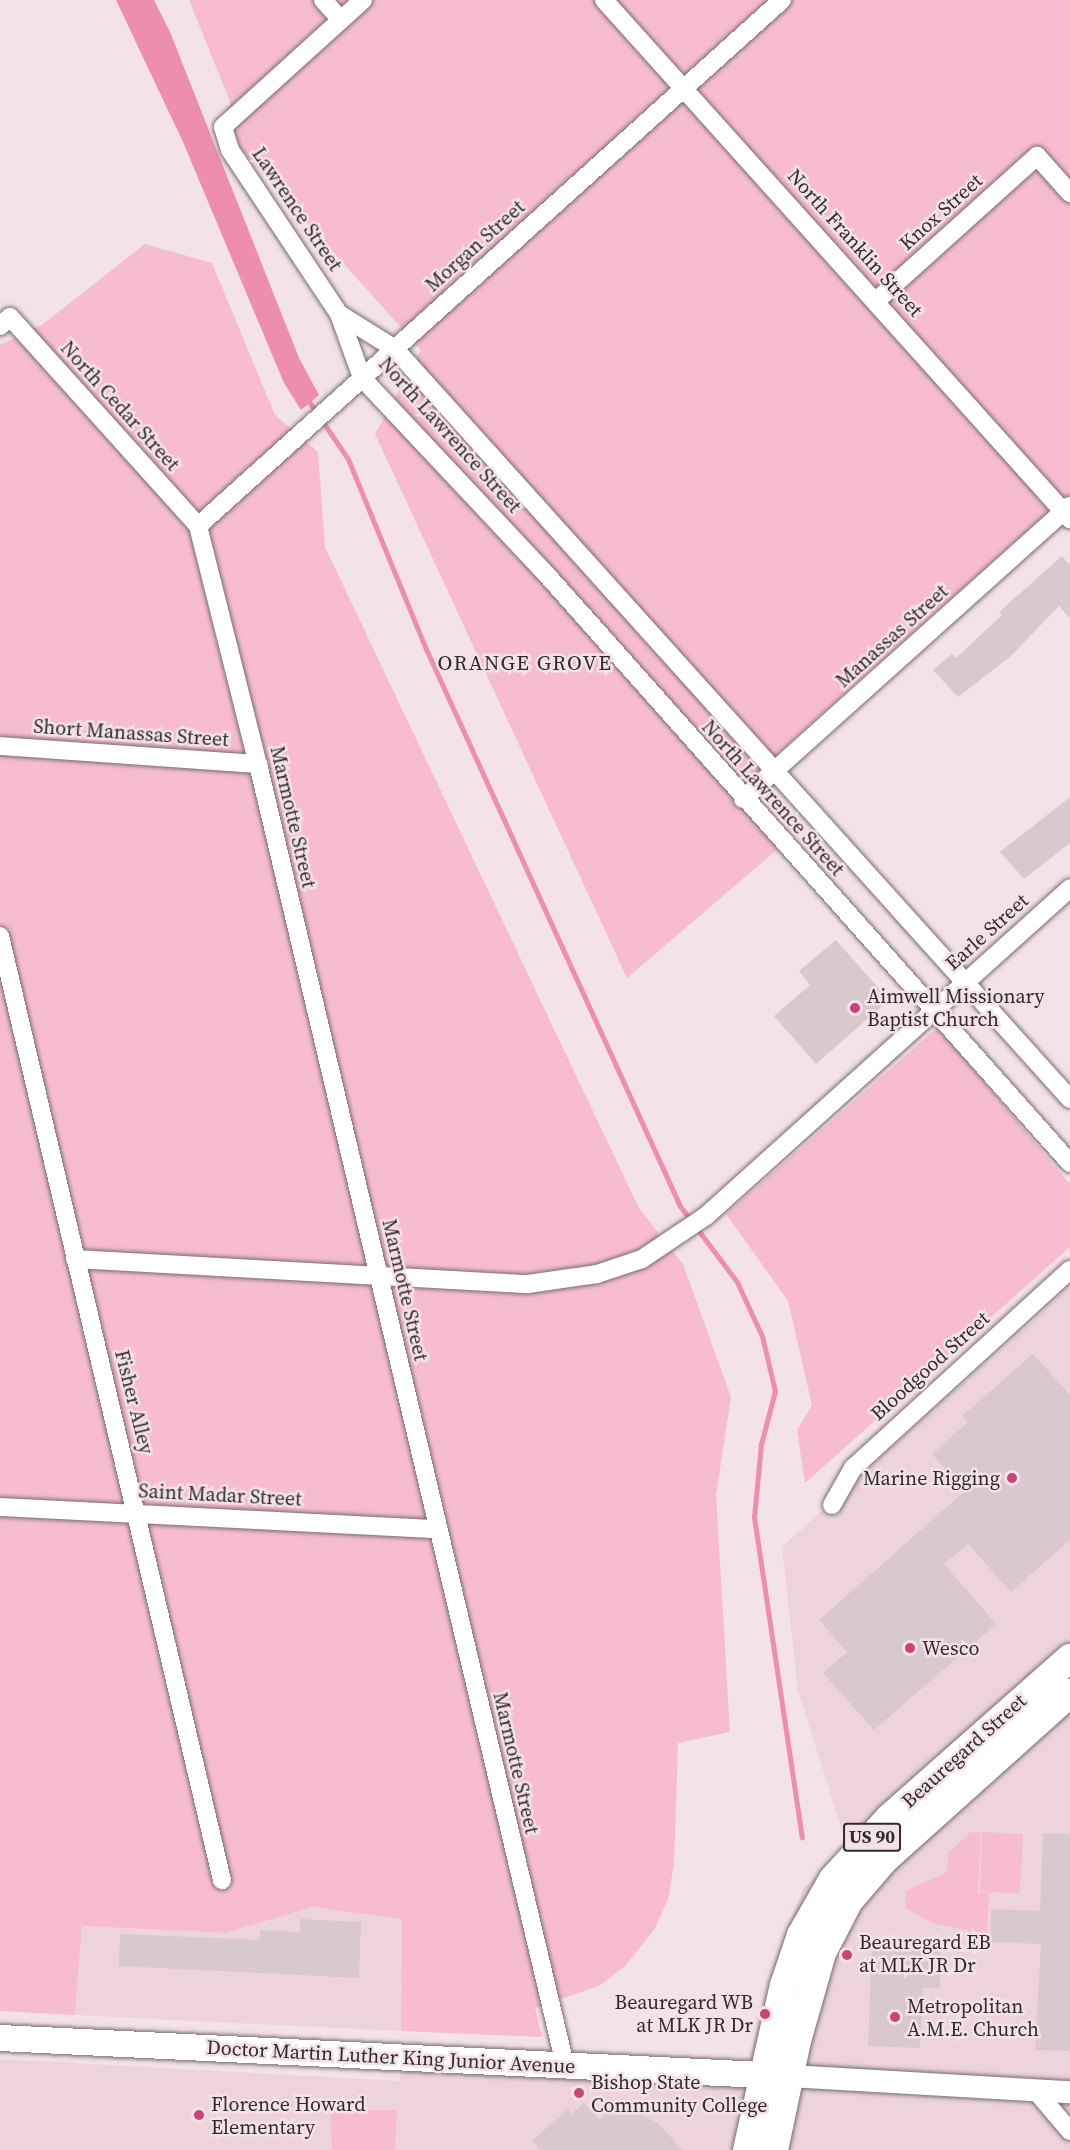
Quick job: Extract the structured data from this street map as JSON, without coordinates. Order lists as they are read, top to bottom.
{
  "streets": {
    "main road": ["Beauregard Street", "US 90", "Doctor Martin Luther King Junior Avenue"],
    "street": [
      "Lawrence Street",
      "Knox Street",
      "North Franklin Street",
      "Morgan Street",
      "North Cedar Street",
      "North Lawrence Street",
      "Manassas Street",
      "Short Manassas Street",
      "Marmotte Street",
      "Earle Street",
      "Bloodgood Street",
      "Fisher Alley",
      "Saint Madar Street"
    ]
  },
  "crossings": [
    ["Lawrence Street", "North Lawrence Street"],
    ["Knox Street", "North Franklin Street"],
    ["North Franklin Street", "Morgan Street"],
    ["North Franklin Street", "Manassas Street"],
    ["Morgan Street", "North Cedar Street"],
    ["Morgan Street", "North Lawrence Street"],
    ["Morgan Street", "Marmotte Street"],
    ["North Cedar Street", "Marmotte Street"],
    ["North Lawrence Street", "Manassas Street"],
    ["North Lawrence Street", "Earle Street"],
    ["Short Manassas Street", "Marmotte Street"],
    ["Marmotte Street", "Earle Street"],
    ["Marmotte Street", "Saint Madar Street"],
    ["Marmotte Street", "Doctor Martin Luther King Junior Avenue"],
    ["Earle Street", "Fisher Alley"],
    ["Fisher Alley", "Saint Madar Street"],
    ["Beauregard Street", "US 90"],
    ["Beauregard Street", "Doctor Martin Luther King Junior Avenue"],
    ["US 90", "Doctor Martin Luther King Junior Avenue"]
  ],
  "districts": ["ORANGE GROVE"],
  "places": [
    "Aimwell Missionary Baptist Church",
    "Marine Rigging",
    "Wesco",
    "Beauregard EB at MLK JR Dr",
    "Beauregard WB at MLK JR Dr",
    "Metropolitan A.M.E. Church",
    "Bishop State Community College",
    "Florence Howard Elementary"
  ]
}
